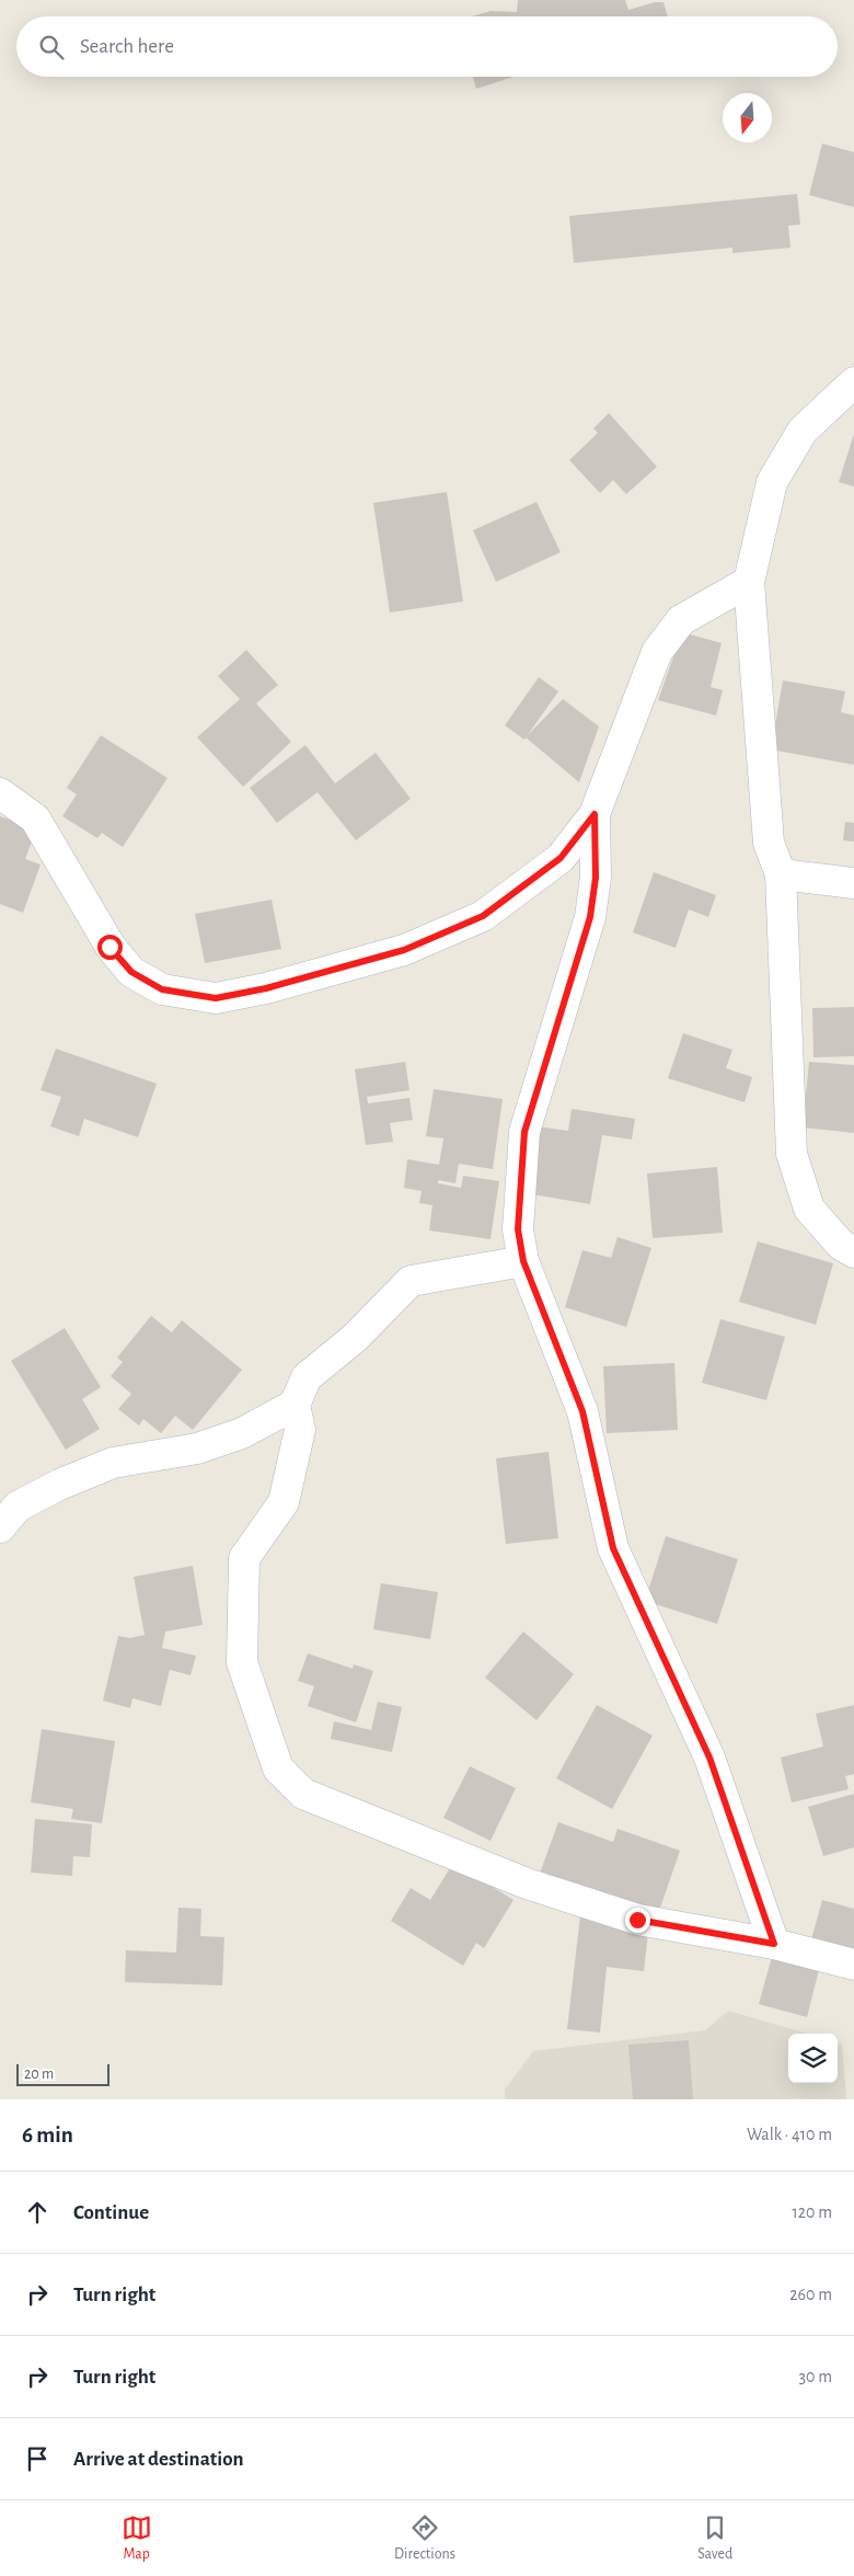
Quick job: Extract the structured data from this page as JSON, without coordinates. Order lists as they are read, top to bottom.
{
  "scale_bar": "20 m",
  "north": "bottom",
  "page": {
    "search": "Search here",
    "scale": "20 m",
    "heading": ["6 min", "Walk · 410 m"],
    "list": [
      ["Continue", "120 m"],
      ["Turn right", "260 m"],
      ["Turn right", "30 m"],
      "Arrive at destination"
    ],
    "nav": ["Map", "Directions", "Saved"]
  }
}
